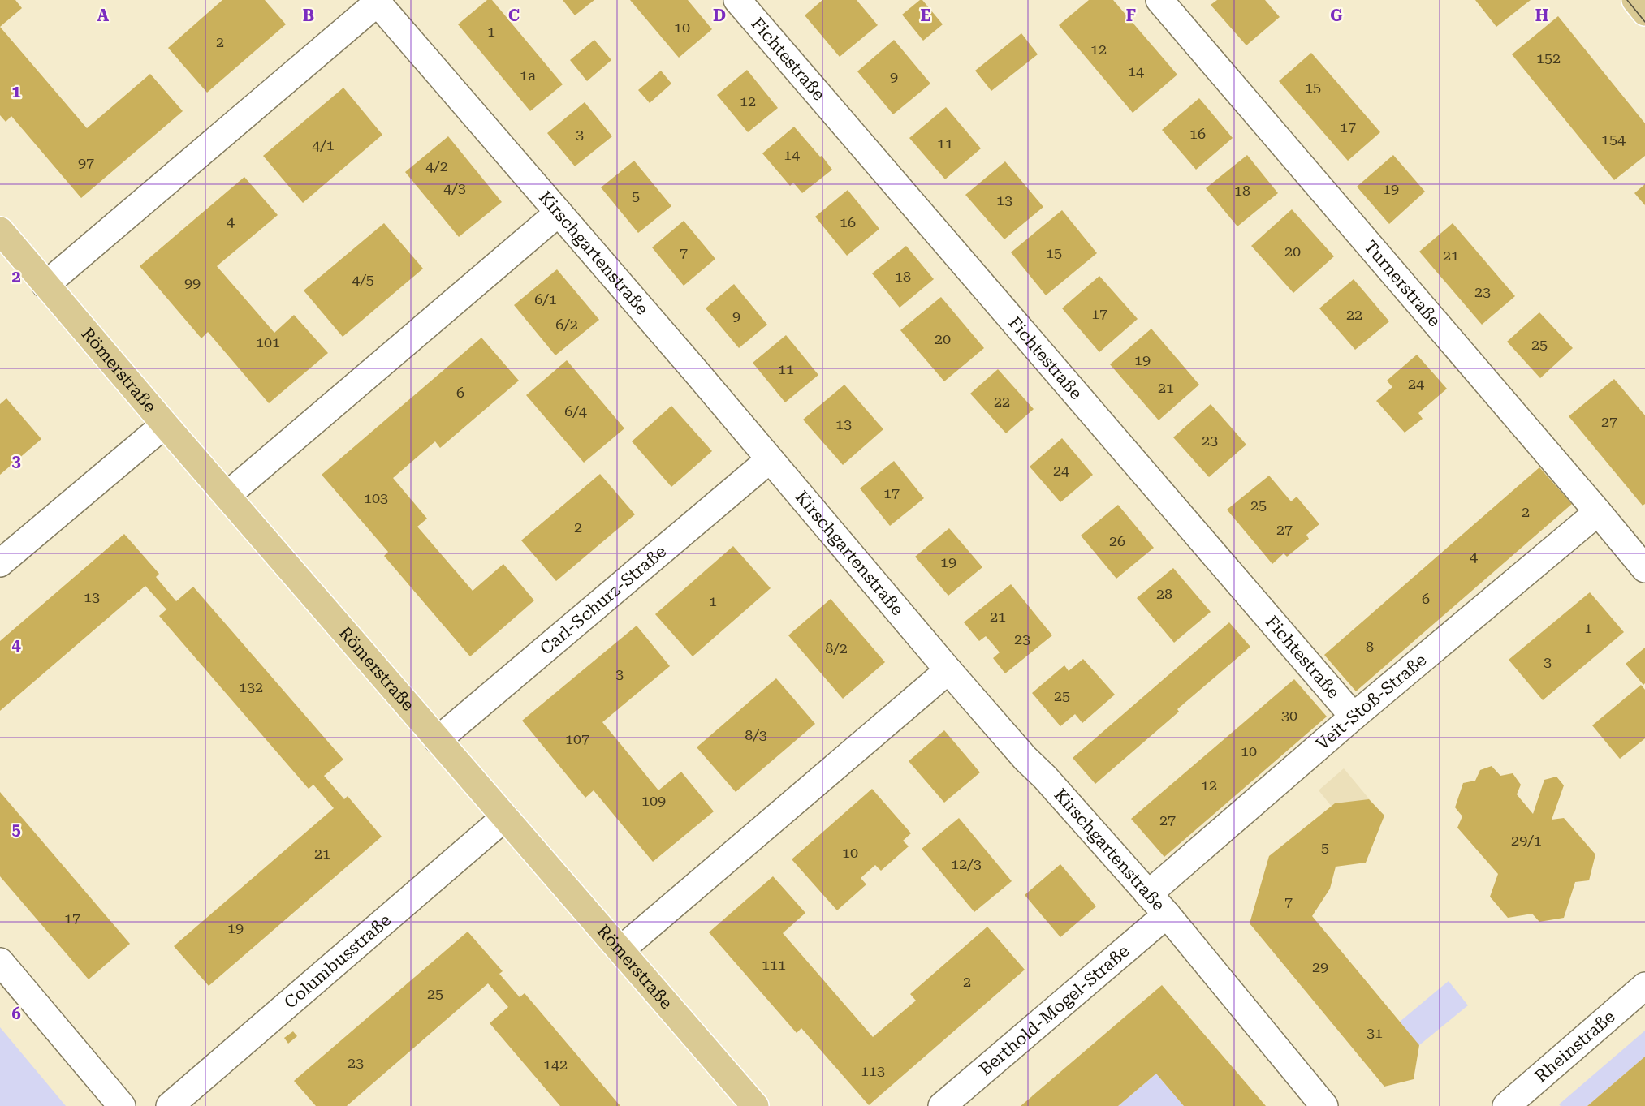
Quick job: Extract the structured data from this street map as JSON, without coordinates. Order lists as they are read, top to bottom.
{
  "streets": {
    "main road": ["Römerstraße"],
    "street": [
      "Fichtestraße",
      "Kirschgartenstraße",
      "Turnerstraße",
      "Carl-Schurz-Straße",
      "Veit-Stoß-Straße",
      "Columbusstraße",
      "Berthold-Mogel-Straße",
      "Rheinstraße"
    ]
  },
  "crossings": [
    ["Fichtestraße", "Veit-Stoß-Straße"],
    ["Kirschgartenstraße", "Carl-Schurz-Straße"],
    ["Kirschgartenstraße", "Veit-Stoß-Straße"],
    ["Kirschgartenstraße", "Berthold-Mogel-Straße"],
    ["Turnerstraße", "Veit-Stoß-Straße"],
    ["Römerstraße", "Carl-Schurz-Straße"],
    ["Römerstraße", "Columbusstraße"]
  ],
  "house_numbers": [
    "10",
    "1",
    "2",
    "12",
    "152",
    "14",
    "1a",
    "9",
    "15",
    "12",
    "17",
    "16",
    "3",
    "154",
    "11",
    "4/1",
    "14",
    "97",
    "4/2",
    "4/3",
    "19",
    "18",
    "5",
    "13",
    "4",
    "16",
    "20",
    "7",
    "15",
    "21",
    "18",
    "4/5",
    "99",
    "23",
    "6/1",
    "17",
    "22",
    "9",
    "6/2",
    "20",
    "101",
    "25",
    "19",
    "11",
    "24",
    "21",
    "6",
    "22",
    "6/4",
    "27",
    "13",
    "23",
    "24",
    "17",
    "103",
    "25",
    "2",
    "2",
    "27",
    "26",
    "4",
    "19",
    "28",
    "13",
    "6",
    "1",
    "21",
    "1",
    "23",
    "8",
    "8/2",
    "3",
    "3",
    "132",
    "25",
    "30",
    "8/3",
    "107",
    "10",
    "12",
    "109",
    "27",
    "29/1",
    "5",
    "10",
    "21",
    "12/3",
    "7",
    "17",
    "19",
    "111",
    "29",
    "2",
    "25",
    "31",
    "23",
    "142",
    "113"
  ],
  "grid": {
    "columns": [
      "A",
      "B",
      "C",
      "D",
      "E",
      "F",
      "G",
      "H"
    ],
    "rows": [
      "1",
      "2",
      "3",
      "4",
      "5",
      "6"
    ]
  }
}
